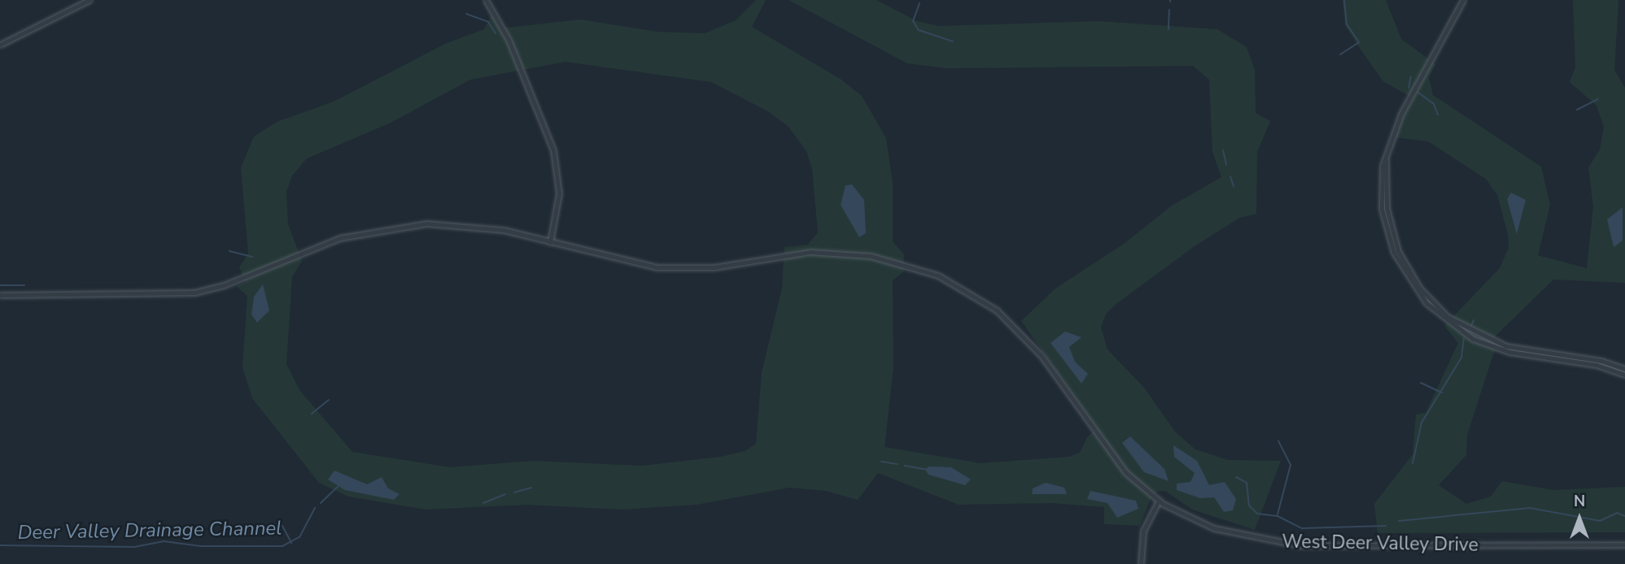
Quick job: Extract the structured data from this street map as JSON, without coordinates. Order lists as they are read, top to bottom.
{
  "streets": {
    "street": ["West Deer Valley Drive"]
  },
  "water": ["Deer Valley Drainage Channel"],
  "north": "top"
}
